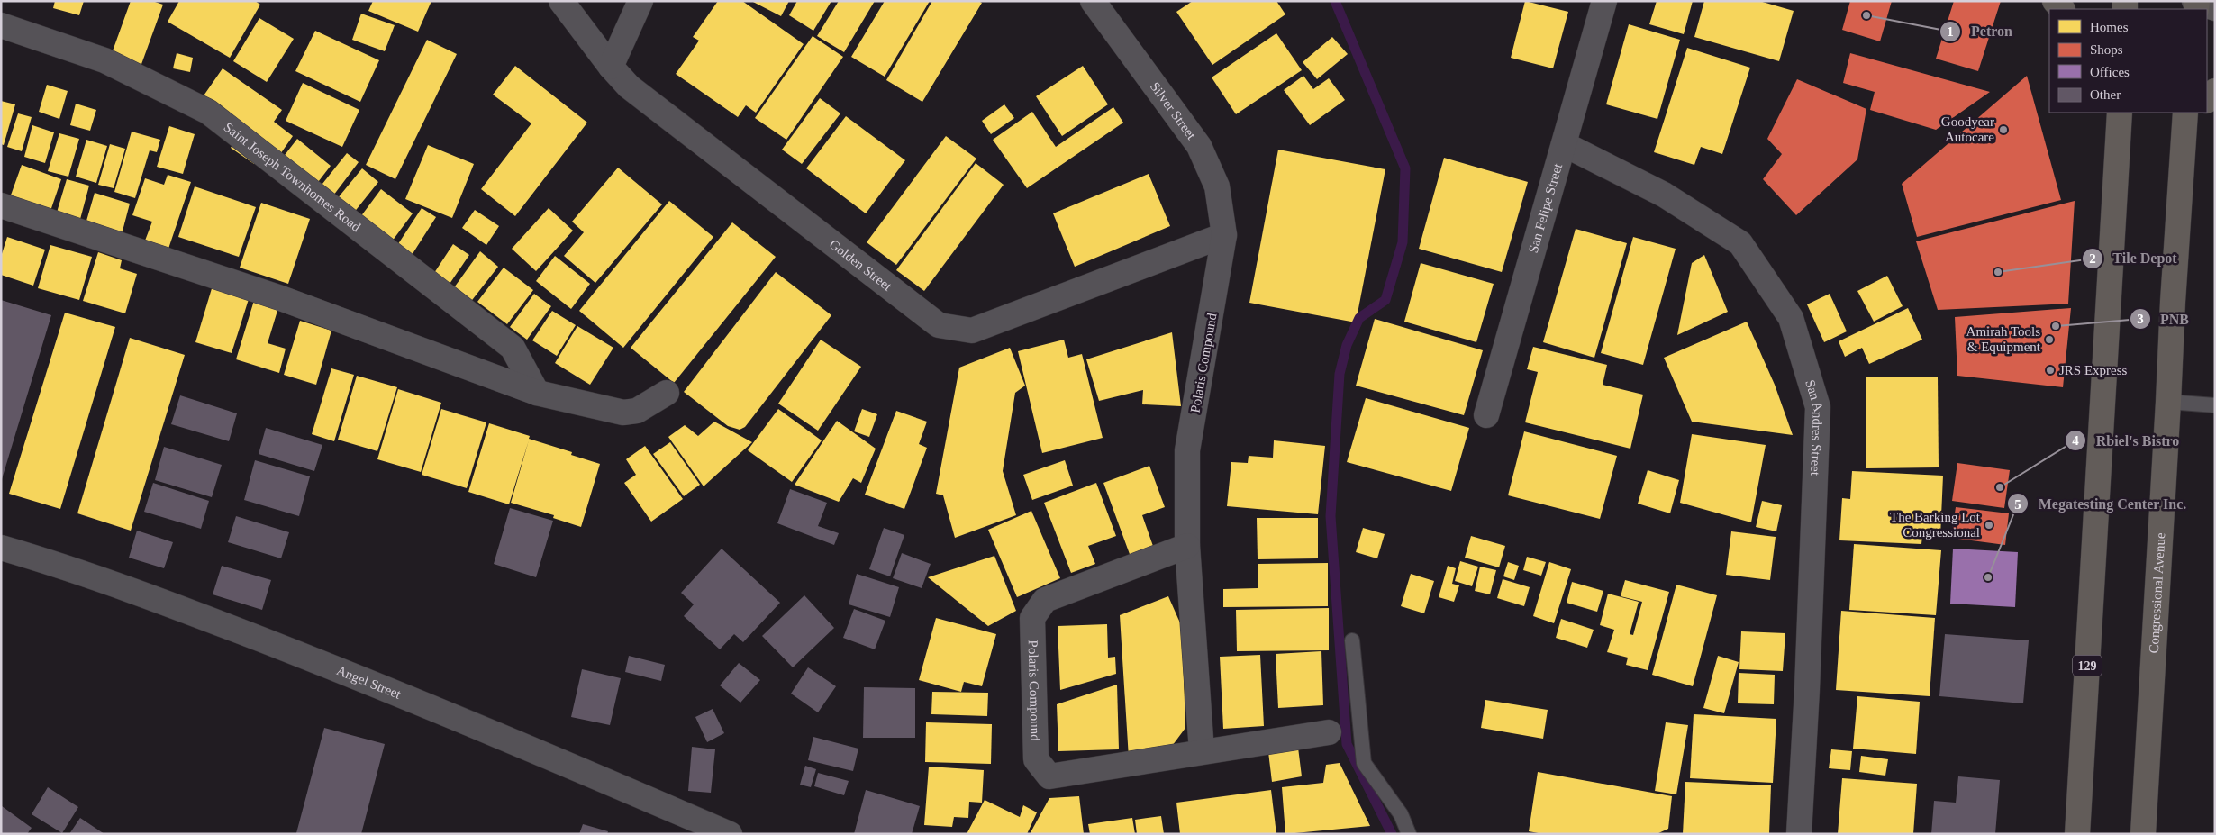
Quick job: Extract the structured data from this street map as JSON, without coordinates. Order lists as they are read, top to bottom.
{
  "streets": {
    "main road": ["Congressional Avenue", "129"],
    "street": [
      "Silver Street",
      "Saint Joseph Townhomes Road",
      "San Felipe Street",
      "Golden Street",
      "Polaris Compound",
      "San Andres Street",
      "Angel Street"
    ]
  },
  "crossings": [
    ["Silver Street", "Golden Street"],
    ["Silver Street", "Polaris Compound"],
    ["San Felipe Street", "San Andres Street"],
    ["Golden Street", "Polaris Compound"]
  ],
  "places": [
    "Petron",
    "Goodyear Autocare",
    "Tile Depot",
    "PNB",
    "Amirah Tools & Equipment",
    "JRS Express",
    "Rbiel's Bistro",
    "The Barking Lot Congressional",
    "Megatesting Center Inc."
  ],
  "legend": [
    "Homes",
    "Shops",
    "Offices",
    "Other"
  ]
}
